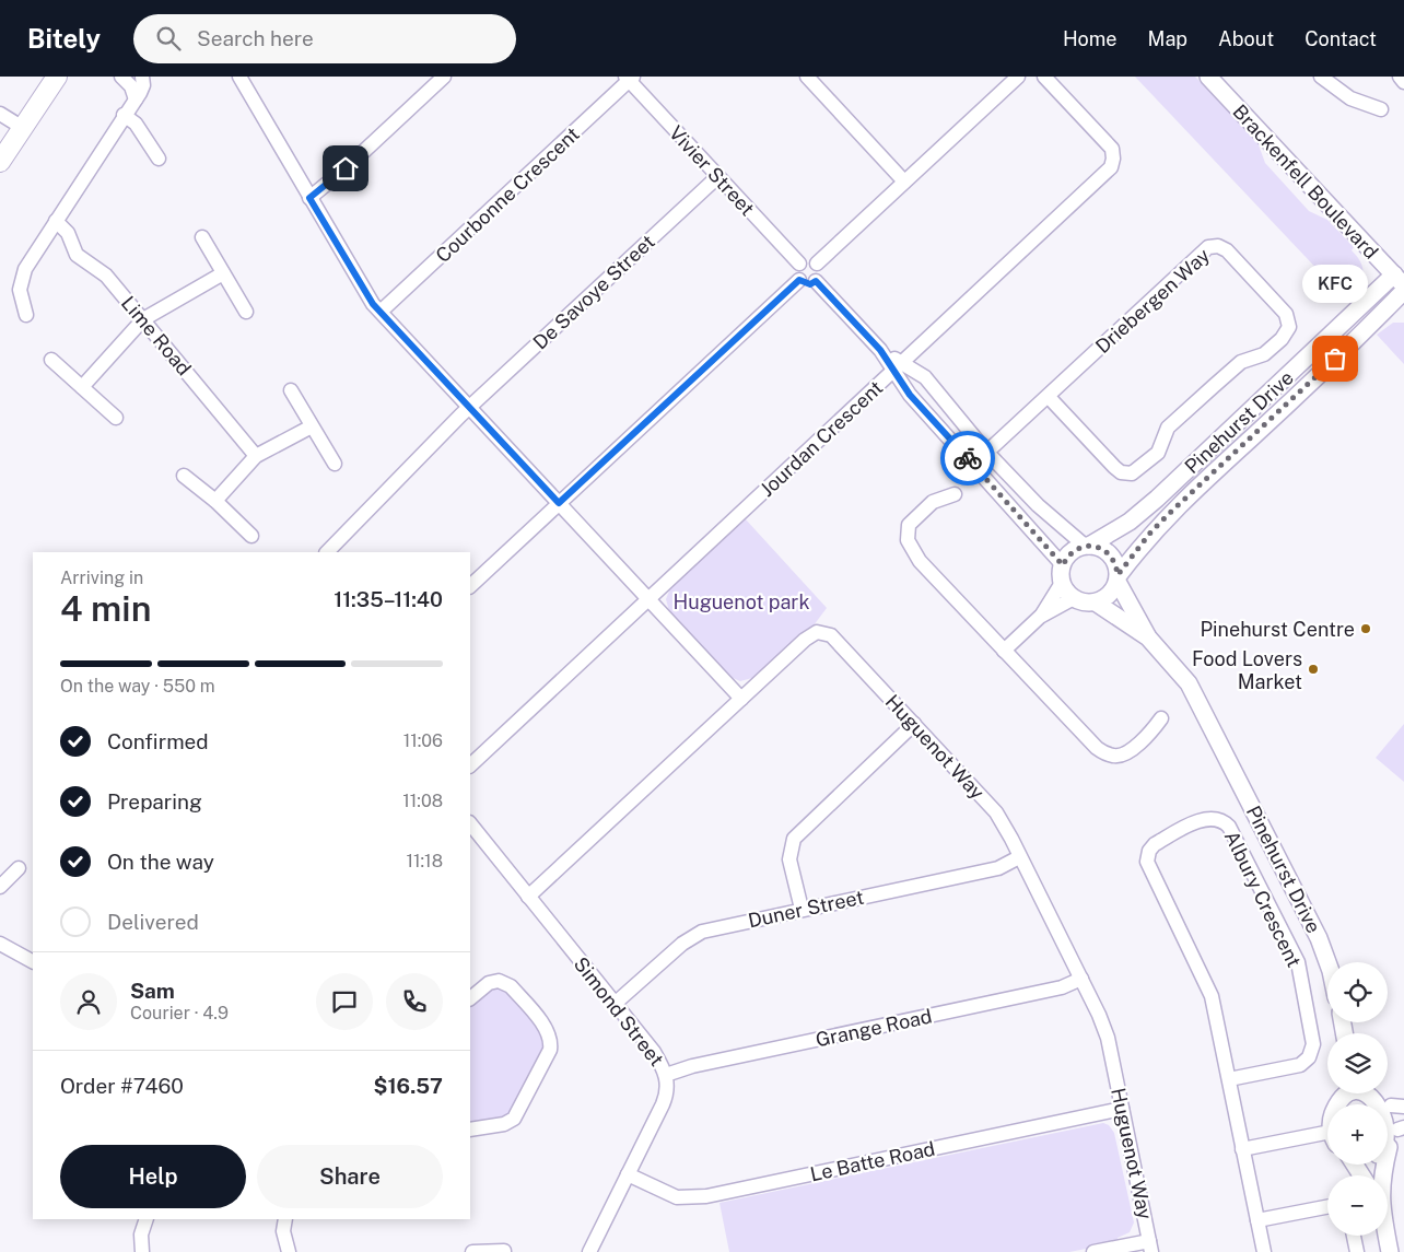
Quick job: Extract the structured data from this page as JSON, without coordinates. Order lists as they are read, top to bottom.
{
  "streets": {
    "street": [
      "Vivier Street",
      "Brackenfell Boulevard",
      "Courbonne Crescent",
      "De Savoye Street",
      "Driebergen Way",
      "Lime Road",
      "Pinehurst Drive",
      "Jourdan Crescent",
      "Huguenot Way",
      "Albury Crescent",
      "Duner Street",
      "Simond Street",
      "Grange Road",
      "Le Batte Road"
    ]
  },
  "crossings": [
    ["Vivier Street", "Courbonne Crescent"],
    ["Vivier Street", "De Savoye Street"],
    ["Brackenfell Boulevard", "Pinehurst Drive"],
    ["Huguenot Way", "Duner Street"],
    ["Huguenot Way", "Simond Street"],
    ["Huguenot Way", "Grange Road"],
    ["Huguenot Way", "Le Batte Road"],
    ["Duner Street", "Simond Street"],
    ["Simond Street", "Grange Road"],
    ["Simond Street", "Le Batte Road"]
  ],
  "parks": ["Huguenot park"],
  "places": ["KFC", "Pinehurst Centre", "Food Lovers Market"],
  "page": {
    "header": "Bitely",
    "search": "Search here",
    "nav": [
      "Home",
      "Map",
      "About",
      "Contact"
    ],
    "bubble": "KFC",
    "heading": ["4 min", "Arriving in", "11:35–11:40"],
    "panel": [
      "Sam",
      "Courier · 4.9",
      "Order #7460",
      "$16.57"
    ],
    "bar": "On the way · 550 m",
    "list": [
      ["Confirmed", "11:06"],
      ["Preparing", "11:08"],
      ["On the way", "11:18"],
      "Delivered"
    ],
    "map_buttons": ["+", "−"],
    "buttons": ["Help", "Share"]
  }
}
